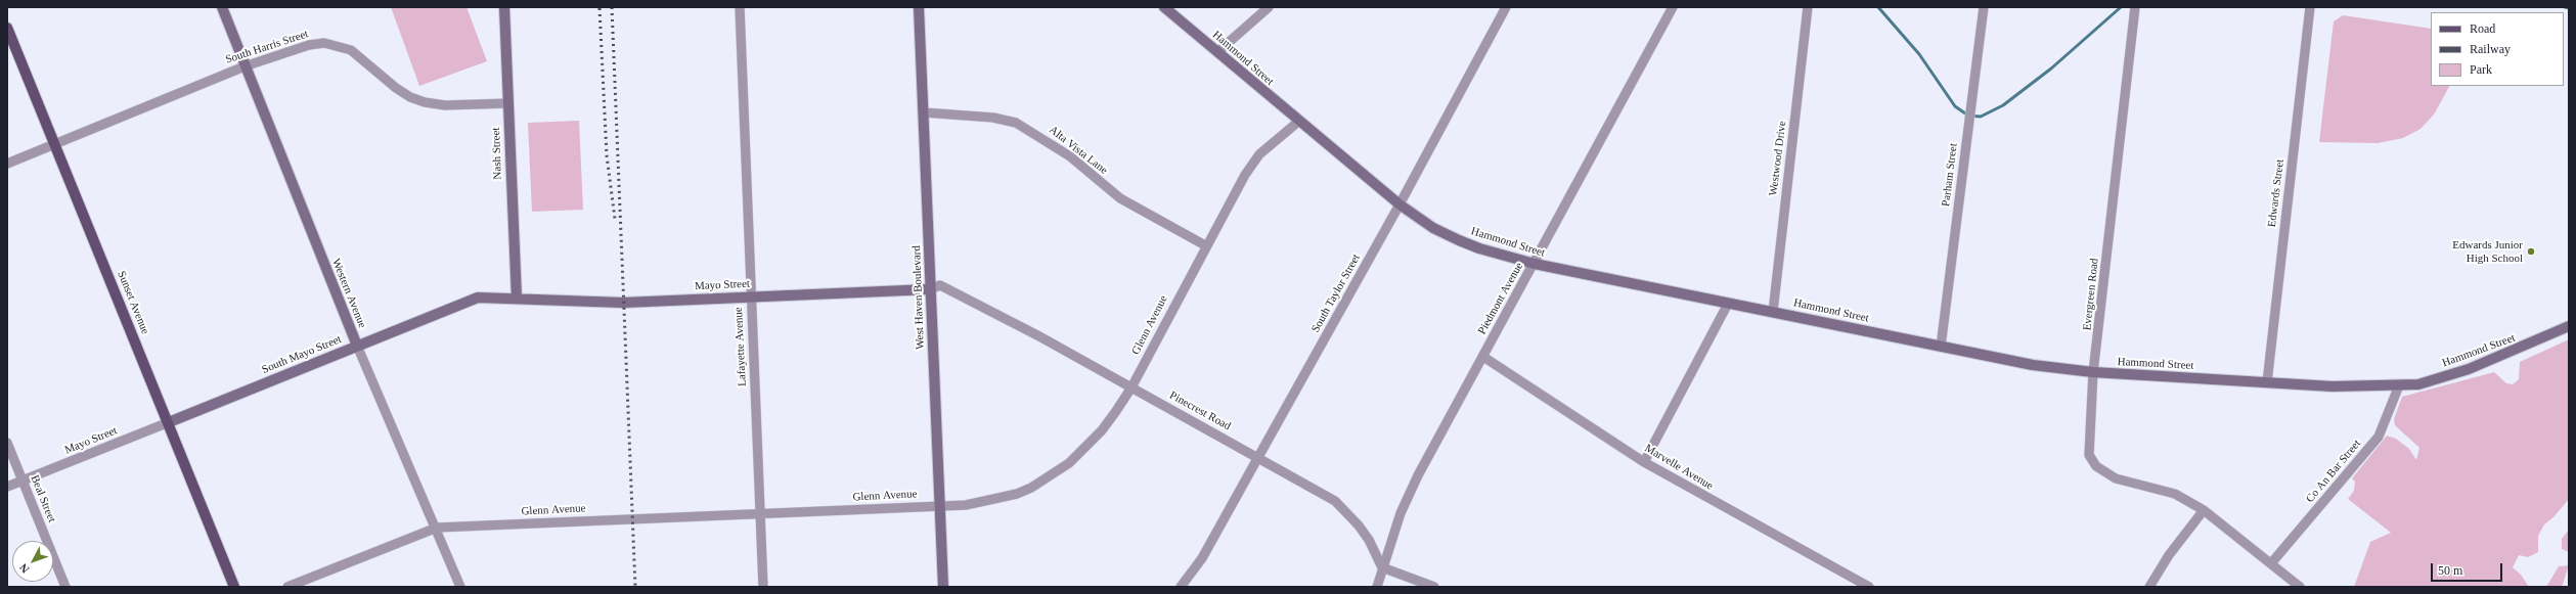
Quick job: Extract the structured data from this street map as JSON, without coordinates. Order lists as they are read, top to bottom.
{
  "streets": {
    "main road": ["Sunset Avenue"],
    "street": [
      "South Harris Street",
      "Hammond Street",
      "Alta Vista Lane",
      "Nash Street",
      "Westwood Drive",
      "Parham Street",
      "Edwards Street",
      "Mayo Street",
      "Western Avenue",
      "South Taylor Street",
      "Evergreen Road",
      "West Haven Boulevard",
      "Piedmont Avenue",
      "Glenn Avenue",
      "Lafayette Avenue",
      "South Mayo Street",
      "Pinecrest Road",
      "Marvelle Avenue",
      "Co An Bar Street",
      "Beal Street"
    ]
  },
  "crossings": [
    ["South Harris Street", "Nash Street"],
    ["South Harris Street", "Western Avenue"],
    ["South Harris Street", "Sunset Avenue"],
    ["Hammond Street", "Westwood Drive"],
    ["Hammond Street", "Parham Street"],
    ["Hammond Street", "Edwards Street"],
    ["Hammond Street", "South Taylor Street"],
    ["Hammond Street", "Evergreen Road"],
    ["Hammond Street", "Piedmont Avenue"],
    ["Hammond Street", "Glenn Avenue"],
    ["Hammond Street", "Co An Bar Street"],
    ["Alta Vista Lane", "West Haven Boulevard"],
    ["Alta Vista Lane", "Glenn Avenue"],
    ["Nash Street", "Mayo Street"],
    ["Nash Street", "South Mayo Street"],
    ["Mayo Street", "West Haven Boulevard"],
    ["Mayo Street", "Sunset Avenue"],
    ["Mayo Street", "Lafayette Avenue"],
    ["Mayo Street", "South Mayo Street"],
    ["Mayo Street", "Pinecrest Road"],
    ["Mayo Street", "Beal Street"],
    ["Western Avenue", "Glenn Avenue"],
    ["Western Avenue", "South Mayo Street"],
    ["South Taylor Street", "Pinecrest Road"],
    ["Evergreen Road", "Co An Bar Street"],
    ["West Haven Boulevard", "Glenn Avenue"],
    ["West Haven Boulevard", "Pinecrest Road"],
    ["Piedmont Avenue", "Pinecrest Road"],
    ["Piedmont Avenue", "Marvelle Avenue"],
    ["Sunset Avenue", "South Mayo Street"],
    ["Glenn Avenue", "Lafayette Avenue"],
    ["Glenn Avenue", "Pinecrest Road"]
  ],
  "places": ["Edwards Junior High School"],
  "legend": ["Road", "Railway", "Park"],
  "scale_bar": "50 m",
  "north": "bottom left"
}
